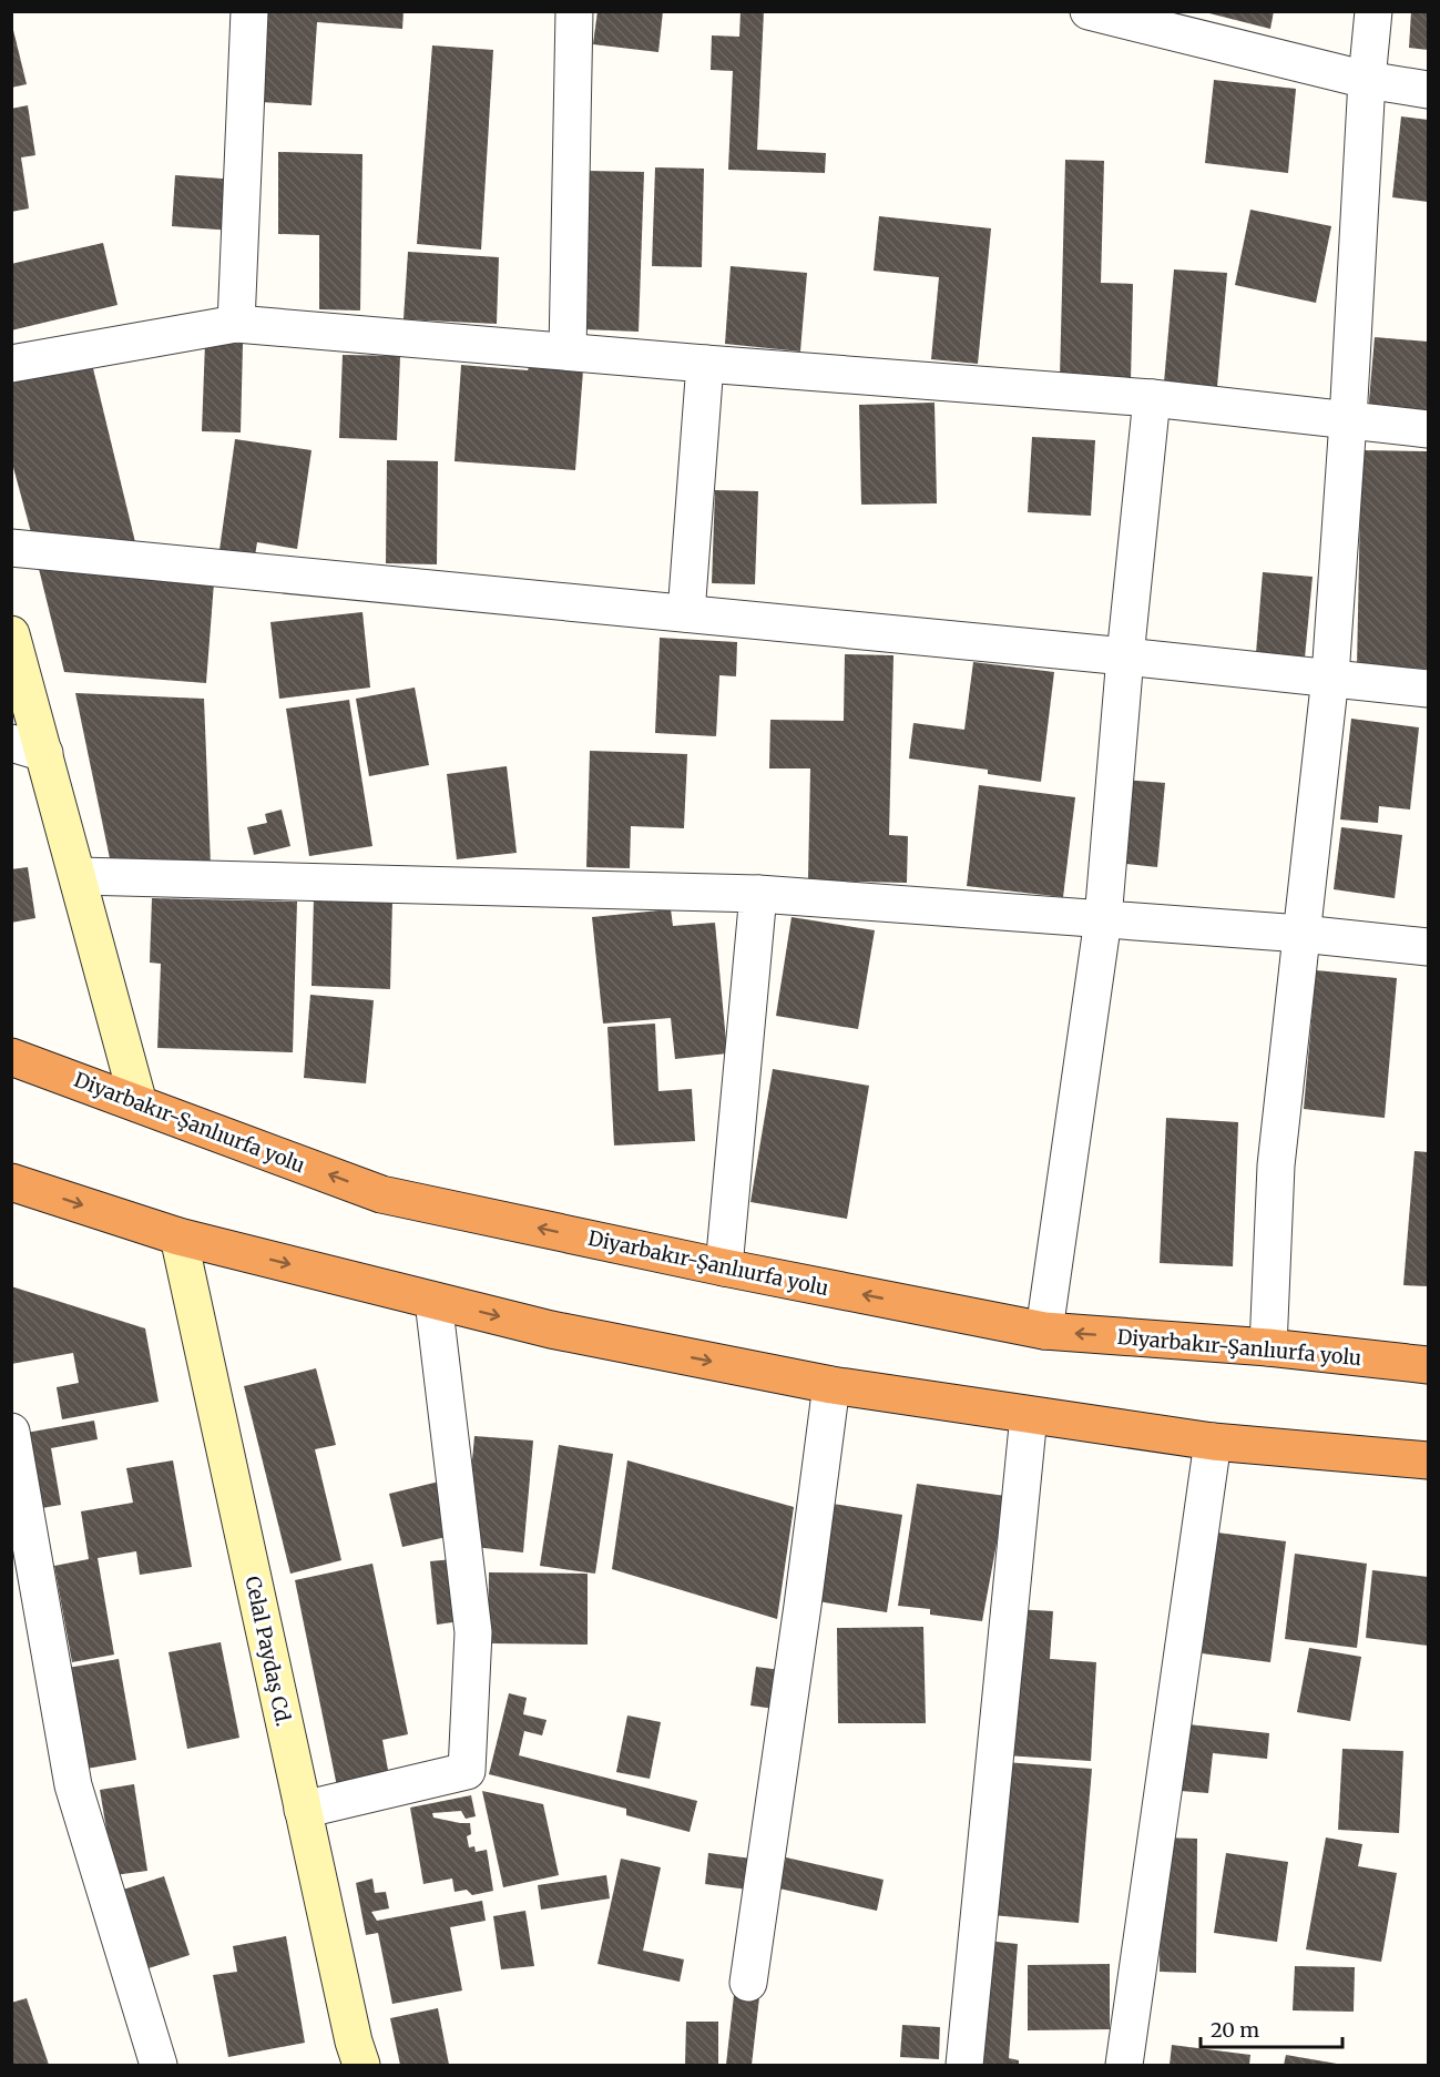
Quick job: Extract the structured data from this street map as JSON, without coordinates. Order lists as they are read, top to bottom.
{
  "streets": {
    "highway": ["Diyarbakır-Şanlıurfa yolu"],
    "street": ["Celal Paydaş Cd."]
  },
  "scale_bar": "20 m"
}
